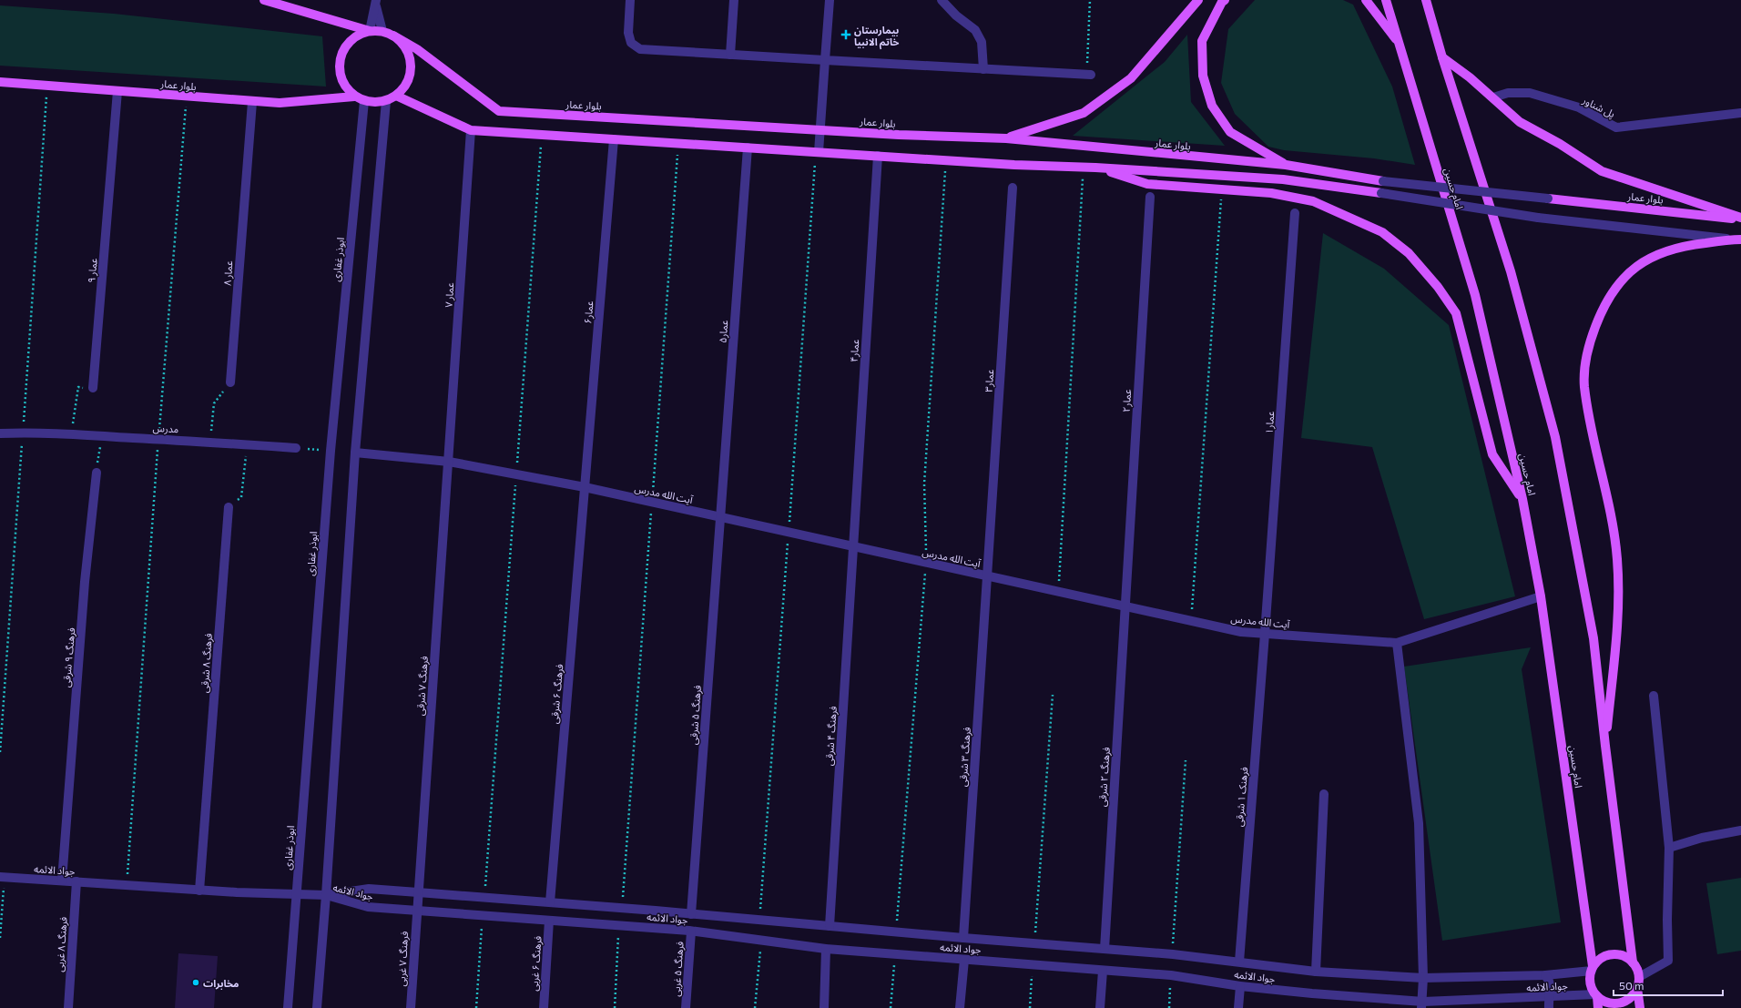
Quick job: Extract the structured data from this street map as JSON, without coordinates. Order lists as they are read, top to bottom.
{
  "streets": {
    "main road": ["بلوار عمار", "امام حسین"],
    "street": [
      "پل شناور",
      "ابوذر غفاری",
      "عمار ۹",
      "عمار ۸",
      "عمار ۷",
      "عمار۶",
      "عمار۵",
      "عمار۴",
      "عمار۳",
      "عمار۲",
      "عمار۱",
      "مدرس",
      "آیت الله مدرس",
      "فرهنگ ۹ شرقی",
      "فرهنگ ۸ شرقی",
      "فرهنگ ۷ شرقی",
      "فرهنگ ۶ شرقی",
      "فرهنگ ۵ شرقی",
      "فرهنگ ۴ شرقی",
      "فرهنگ ۳ شرقی",
      "فرهنگ ۲ شرقی",
      "فرهنک ۱ شرقی",
      "جواد الائمه",
      "فرهنگ ۸ غربی",
      "فرهنگ ۷ غربی",
      "فرهنگ ۶ غربی",
      "فرهنگ ۵ غربی"
    ]
  },
  "crossings": [
    ["بلوار عمار", "ابوذر غفاری"],
    ["بلوار عمار", "عمار ۹"],
    ["بلوار عمار", "عمار ۸"],
    ["امام حسین", "آیت الله مدرس"],
    ["امام حسین", "جواد الائمه"],
    ["ابوذر غفاری", "جواد الائمه"],
    ["عمار ۷", "آیت الله مدرس"],
    ["عمار ۷", "فرهنگ ۷ شرقی"],
    ["عمار۶", "آیت الله مدرس"],
    ["عمار۶", "فرهنگ ۶ شرقی"],
    ["عمار۵", "آیت الله مدرس"],
    ["عمار۵", "فرهنگ ۵ شرقی"],
    ["عمار۴", "آیت الله مدرس"],
    ["عمار۴", "فرهنگ ۴ شرقی"],
    ["عمار۳", "آیت الله مدرس"],
    ["عمار۳", "فرهنگ ۳ شرقی"],
    ["عمار۲", "آیت الله مدرس"],
    ["عمار۲", "فرهنگ ۲ شرقی"],
    ["عمار۱", "آیت الله مدرس"],
    ["عمار۱", "فرهنک ۱ شرقی"],
    ["آیت الله مدرس", "فرهنگ ۷ شرقی"],
    ["آیت الله مدرس", "فرهنگ ۶ شرقی"],
    ["آیت الله مدرس", "فرهنگ ۵ شرقی"],
    ["آیت الله مدرس", "فرهنگ ۴ شرقی"],
    ["آیت الله مدرس", "فرهنگ ۳ شرقی"],
    ["آیت الله مدرس", "فرهنگ ۲ شرقی"],
    ["آیت الله مدرس", "فرهنک ۱ شرقی"],
    ["فرهنگ ۹ شرقی", "جواد الائمه"],
    ["فرهنگ ۸ شرقی", "جواد الائمه"],
    ["فرهنگ ۷ شرقی", "جواد الائمه"],
    ["فرهنگ ۷ شرقی", "فرهنگ ۷ غربی"],
    ["فرهنگ ۶ شرقی", "جواد الائمه"],
    ["فرهنگ ۵ شرقی", "جواد الائمه"],
    ["فرهنگ ۴ شرقی", "جواد الائمه"],
    ["فرهنگ ۳ شرقی", "جواد الائمه"],
    ["فرهنگ ۲ شرقی", "جواد الائمه"],
    ["فرهنک ۱ شرقی", "جواد الائمه"],
    ["جواد الائمه", "فرهنگ ۸ غربی"],
    ["جواد الائمه", "فرهنگ ۷ غربی"],
    ["جواد الائمه", "فرهنگ ۶ غربی"],
    ["جواد الائمه", "فرهنگ ۵ غربی"]
  ],
  "places": {
    "health": ["بیمارستان خاتم الانبیا"],
    "other": ["مخابرات"]
  },
  "scale_bar": "50 m"
}
